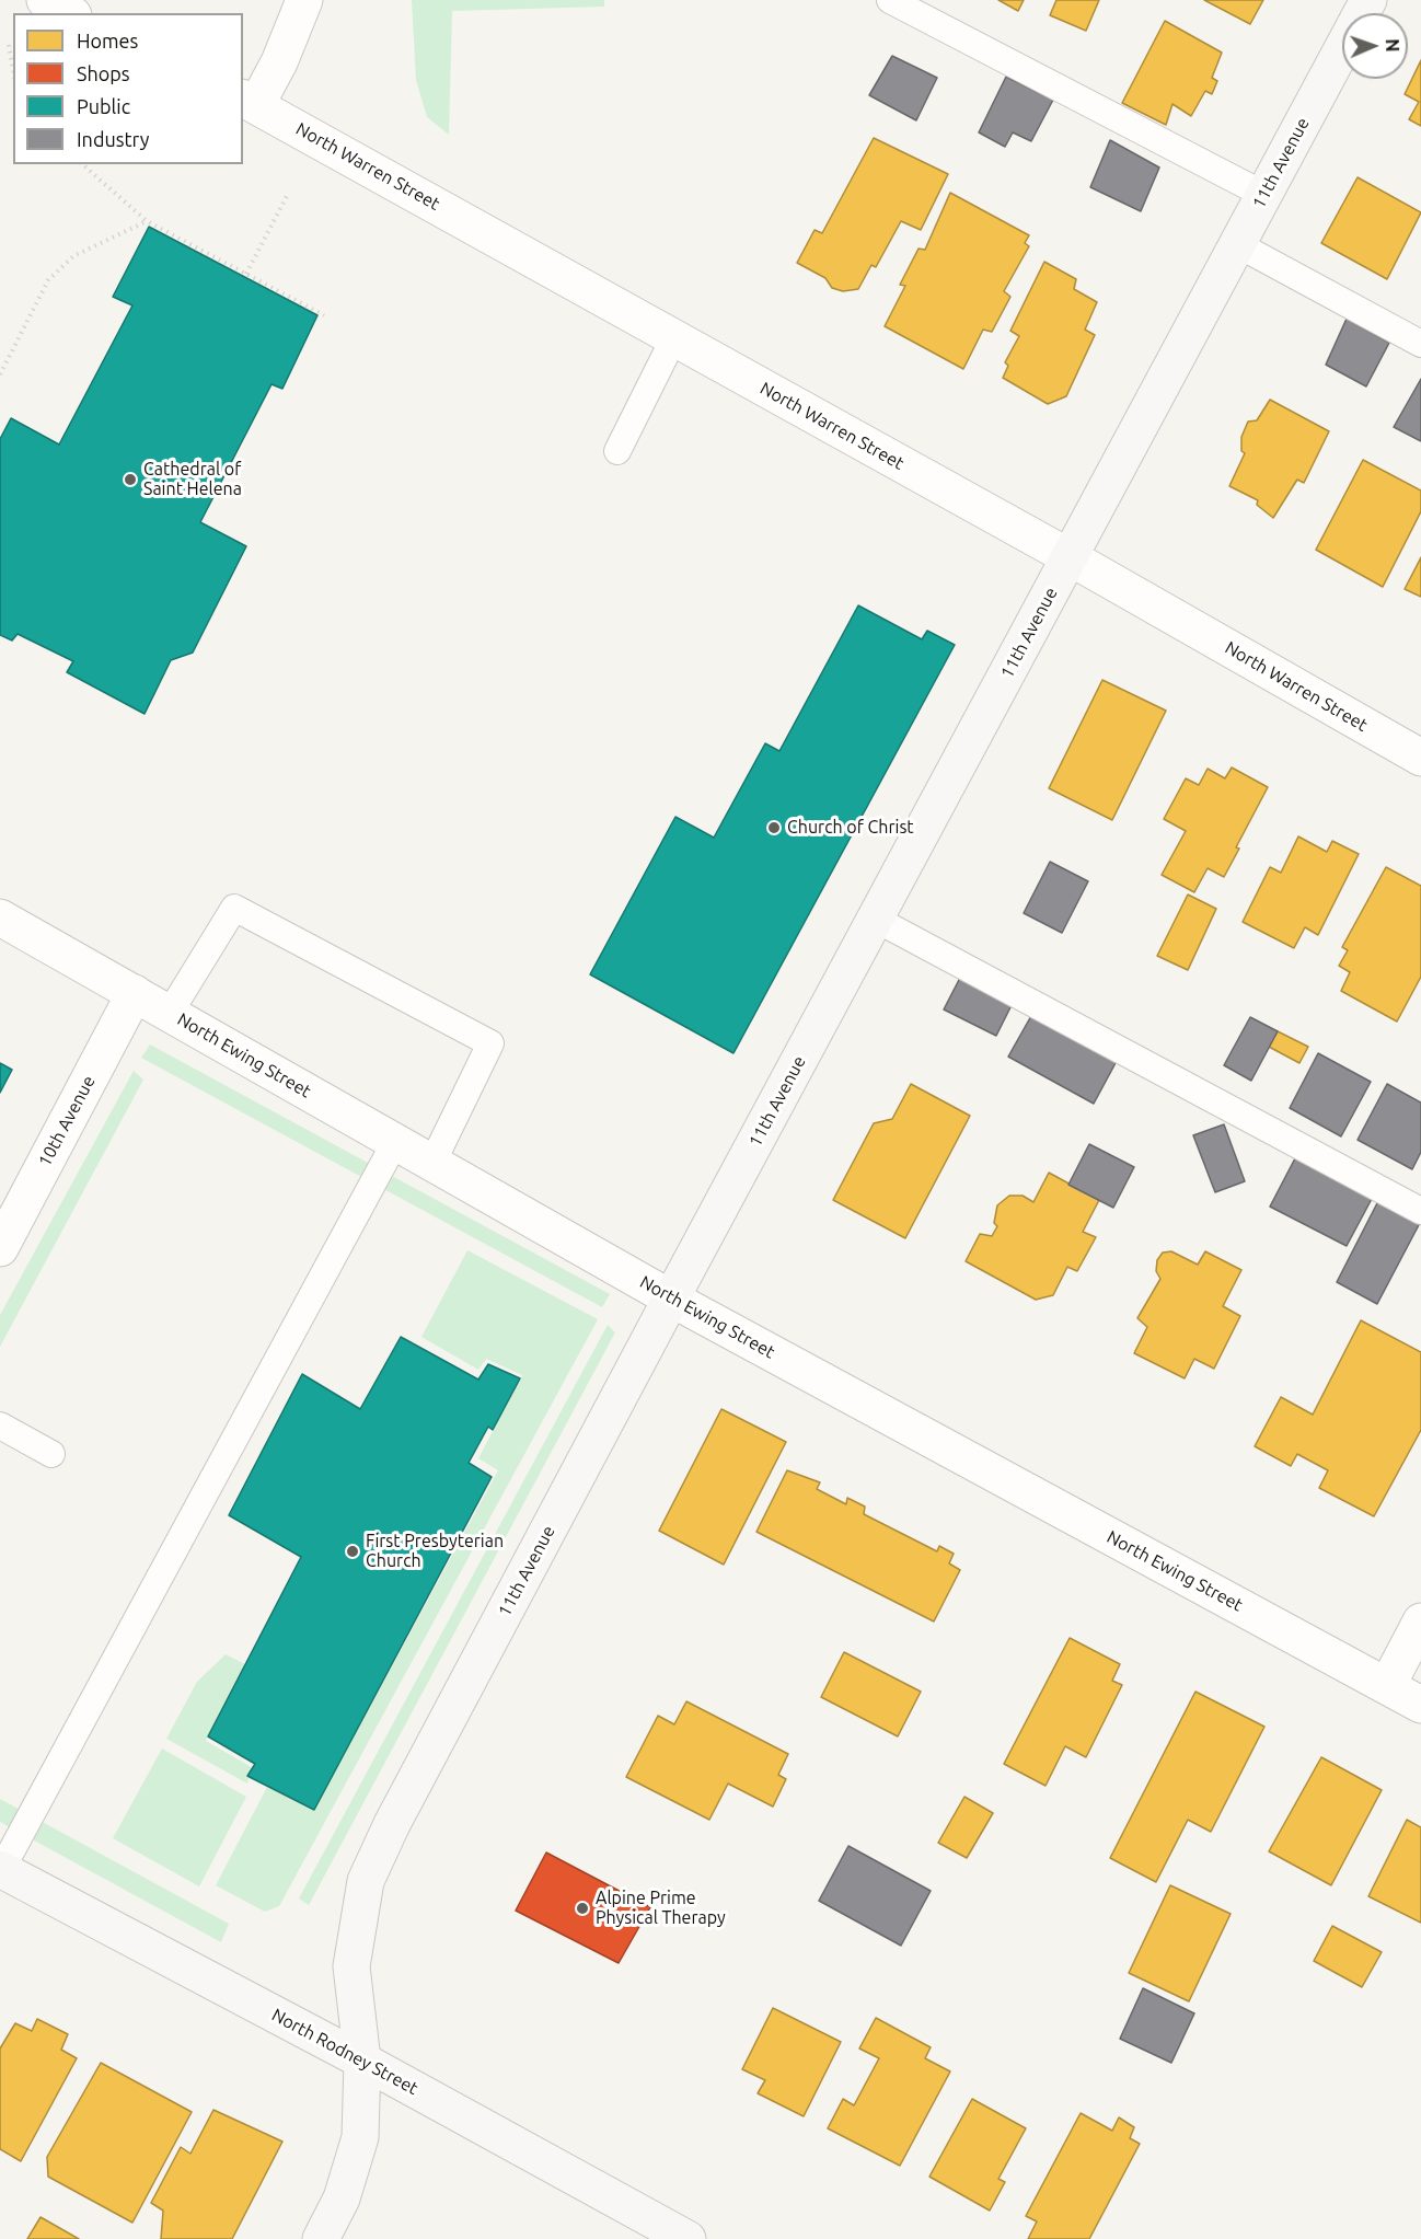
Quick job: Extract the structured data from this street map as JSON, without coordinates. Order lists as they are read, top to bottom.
{
  "streets": {
    "main road": ["11th Avenue", "North Rodney Street"],
    "street": ["North Warren Street", "North Ewing Street", "10th Avenue"]
  },
  "crossings": [
    ["11th Avenue", "North Warren Street"],
    ["11th Avenue", "North Ewing Street"],
    ["11th Avenue", "North Rodney Street"],
    ["North Ewing Street", "10th Avenue"]
  ],
  "places": [
    "Cathedral of Saint Helena",
    "Church of Christ",
    "First Presbyterian Church",
    "Alpine Prime Physical Therapy"
  ],
  "legend": [
    "Homes",
    "Shops",
    "Public",
    "Industry"
  ],
  "north": "right"
}
